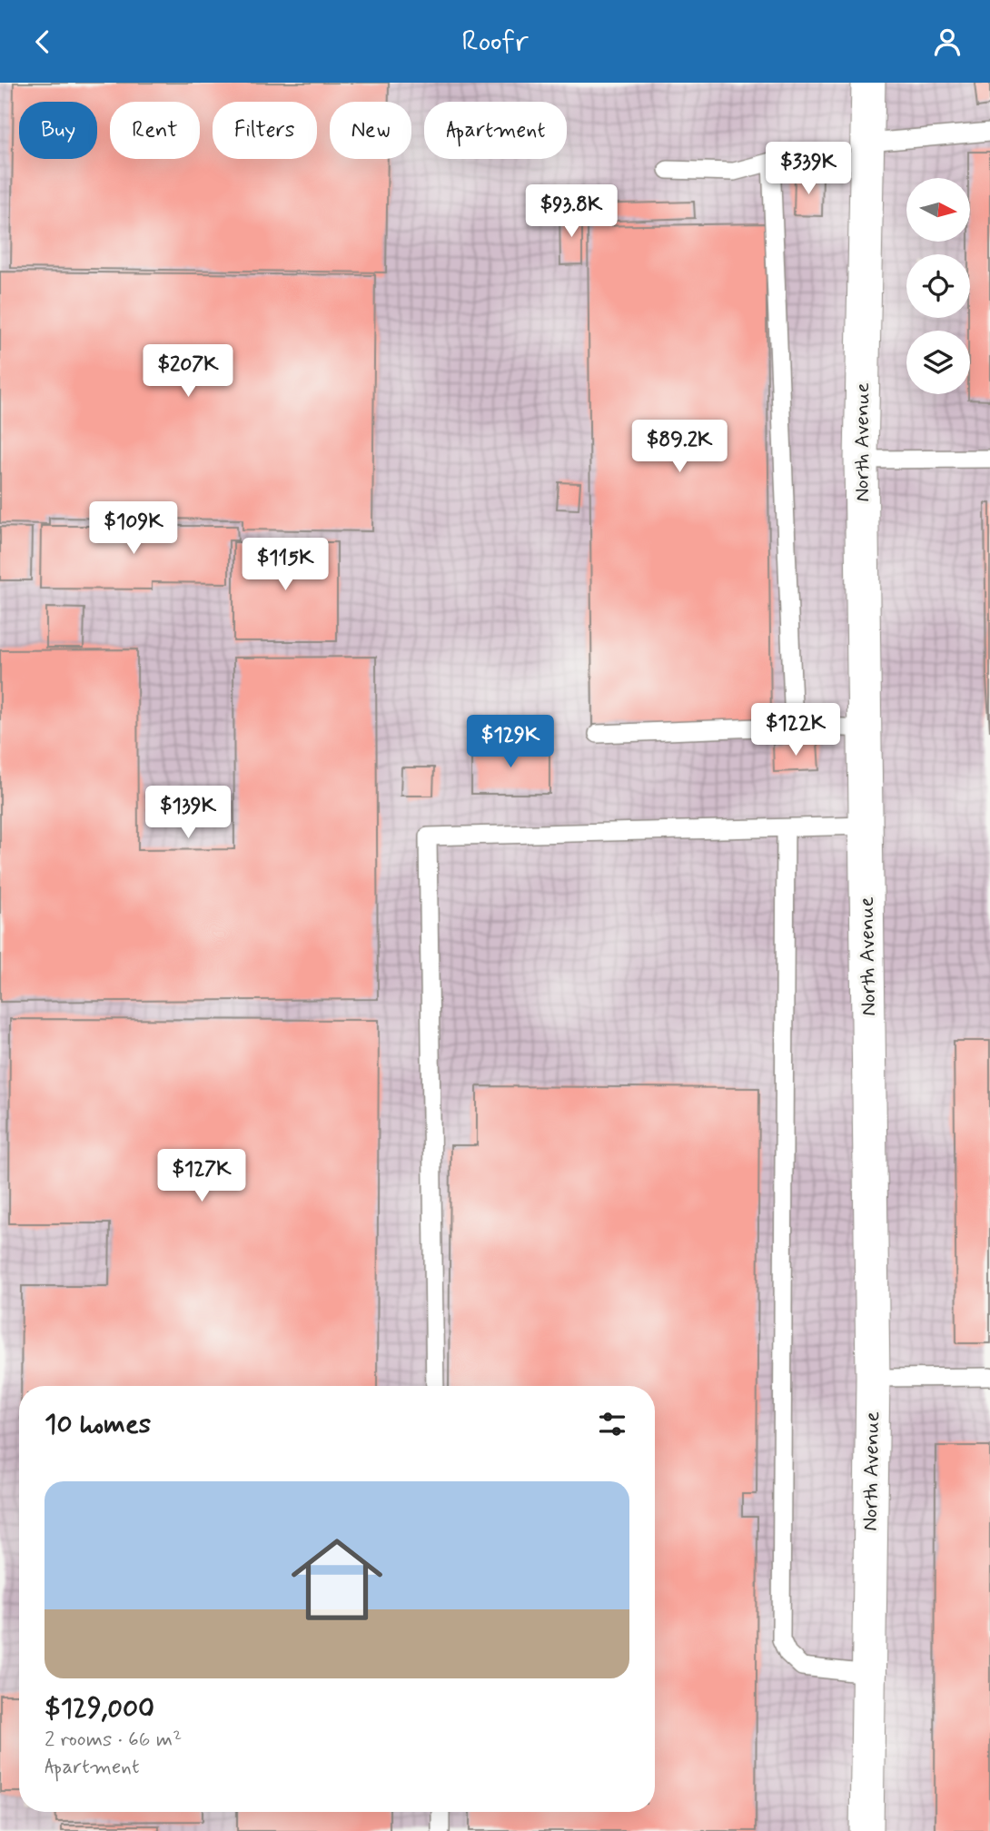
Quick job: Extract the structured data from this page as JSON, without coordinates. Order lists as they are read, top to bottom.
{
  "streets": {
    "street": ["North Avenue"]
  },
  "north": "right",
  "page": {
    "header": "Roofr",
    "chip": [
      "Buy",
      "Rent",
      "Filters",
      "New",
      "Apartment"
    ],
    "price": [
      "$339K",
      "$93.8K",
      "$207K",
      "$89.2K",
      "$109K",
      "$115K",
      "$122K",
      "$129K",
      "$139K",
      "$127K"
    ],
    "heading": "10 homes",
    "list": [
      {
        "name": "$129,000",
        "note": "2 rooms · 66 m² · Apartment"
      }
    ]
  }
}
